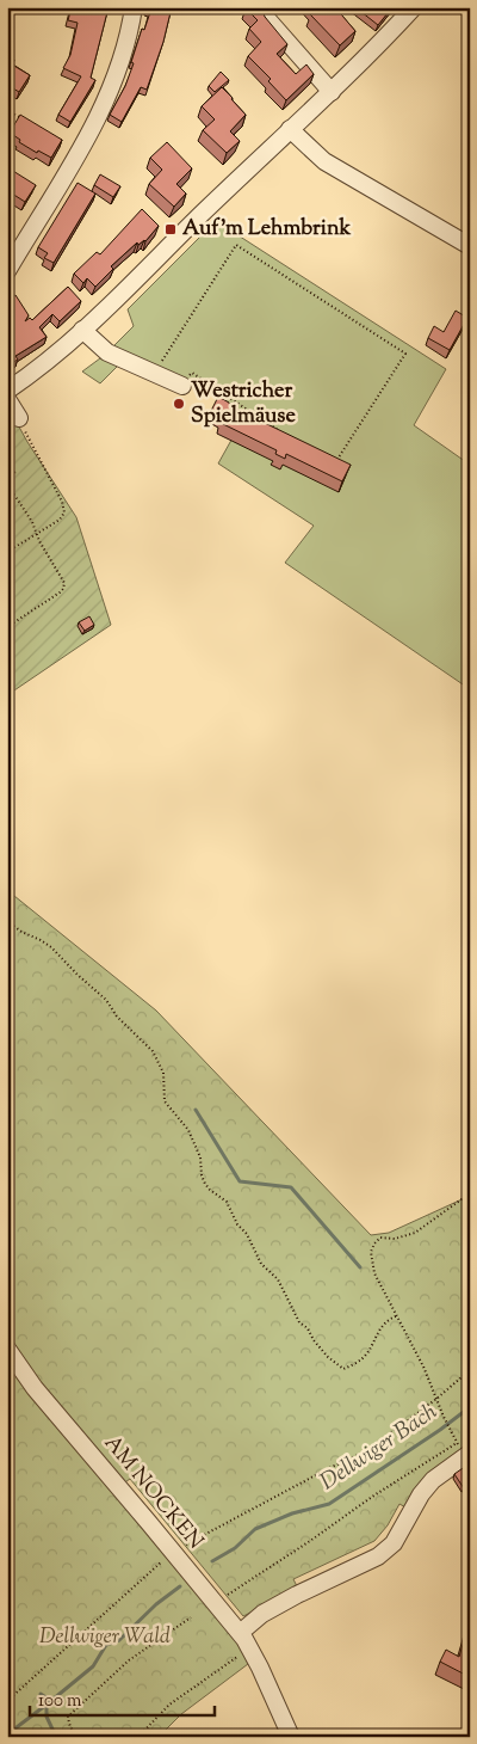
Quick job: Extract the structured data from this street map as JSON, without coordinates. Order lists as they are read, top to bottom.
{
  "streets": {
    "street": ["AM NOCKEN"]
  },
  "water": ["Dellwiger Bach"],
  "parks": ["Dellwiger Wald"],
  "places": {
    "transit": ["Auf'm Lehmbrink"],
    "other": ["Westricher Spielmäuse"]
  },
  "scale_bar": "100 m"
}
